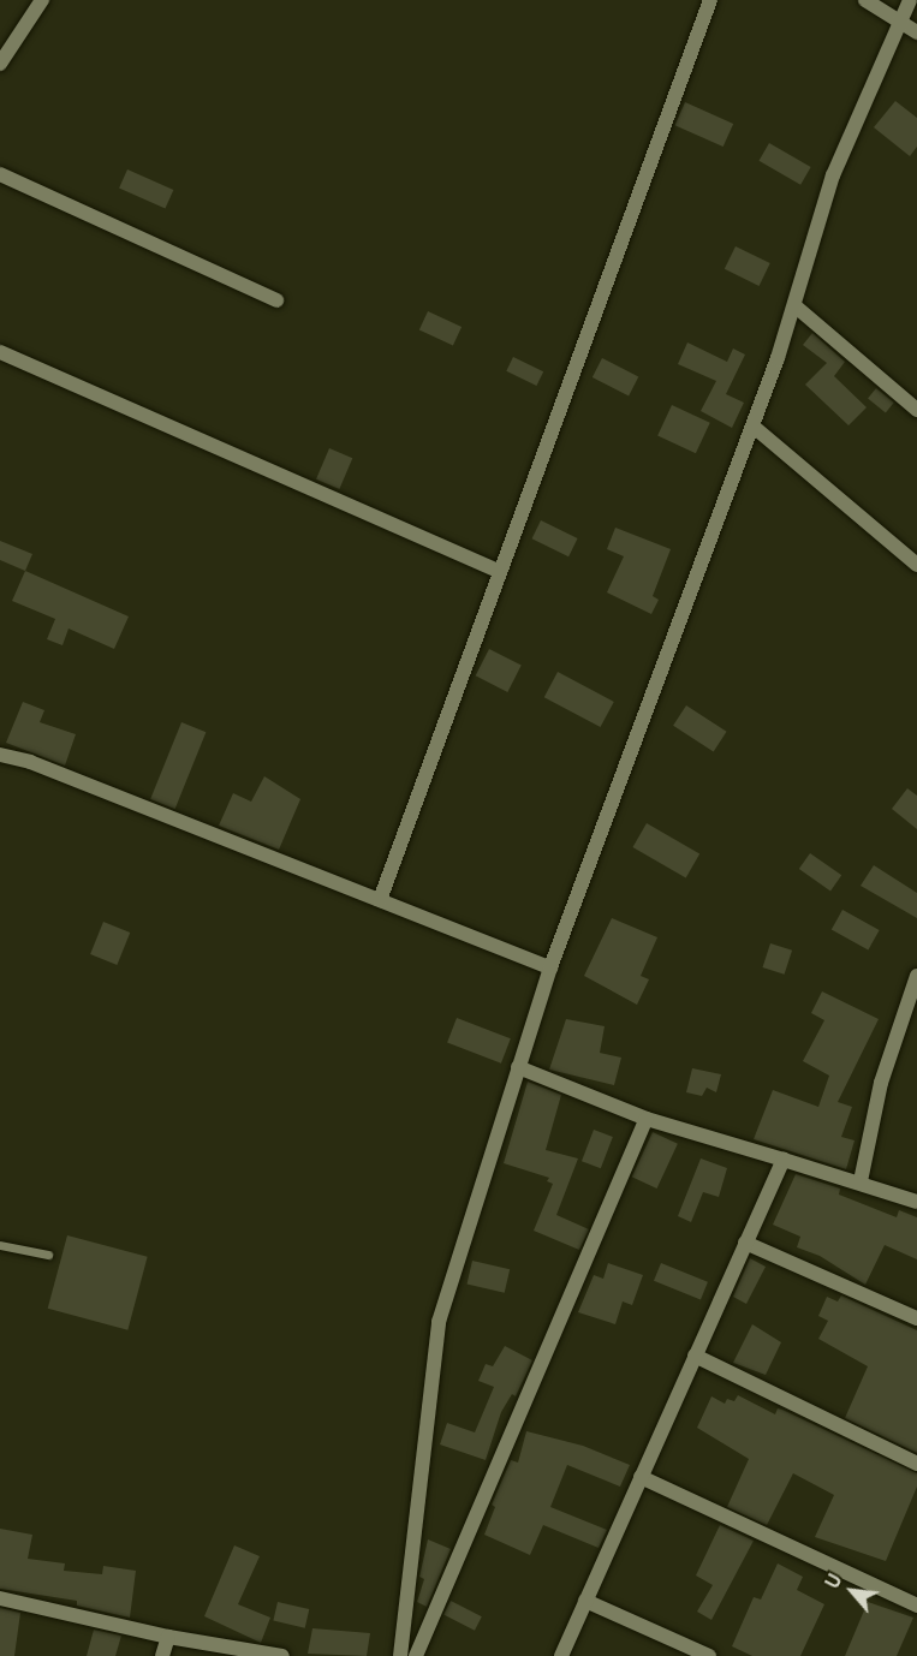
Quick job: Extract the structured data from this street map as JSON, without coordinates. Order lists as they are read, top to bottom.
{
  "north": "top left"
}
